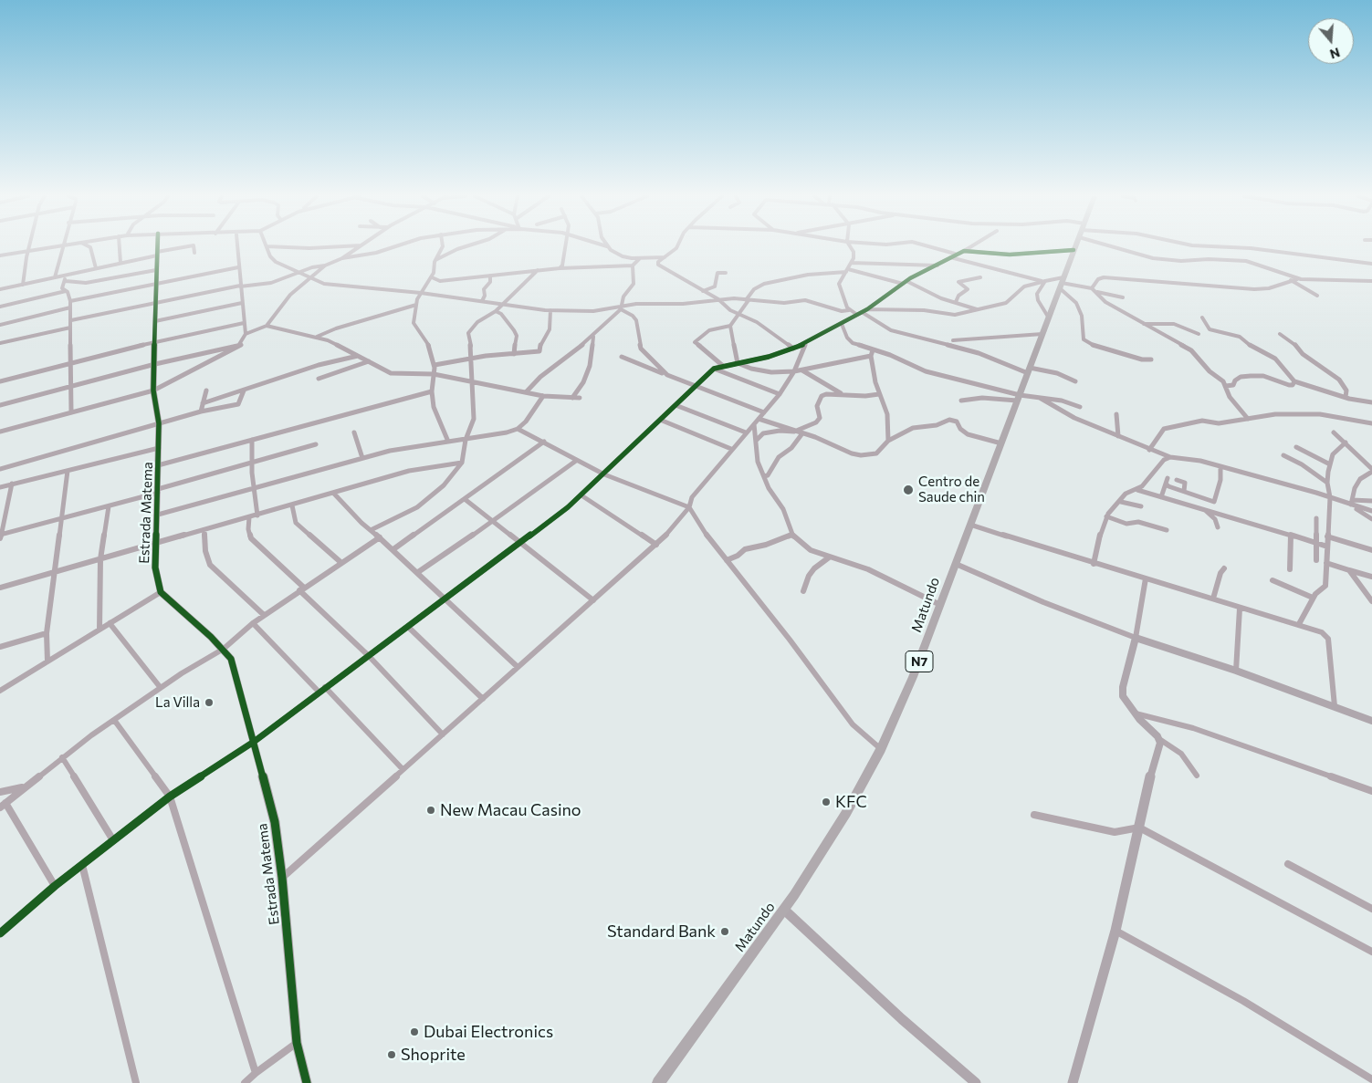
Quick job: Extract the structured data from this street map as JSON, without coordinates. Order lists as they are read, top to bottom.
{
  "streets": {
    "main road": ["Matundo", "N7"],
    "street": ["Estrada Matema"]
  },
  "places": [
    "Centro de Saude chin",
    "La Villa",
    "KFC",
    "New Macau Casino",
    "Standard Bank",
    "Dubai Electronics",
    "Shoprite"
  ],
  "north": "bottom"
}
